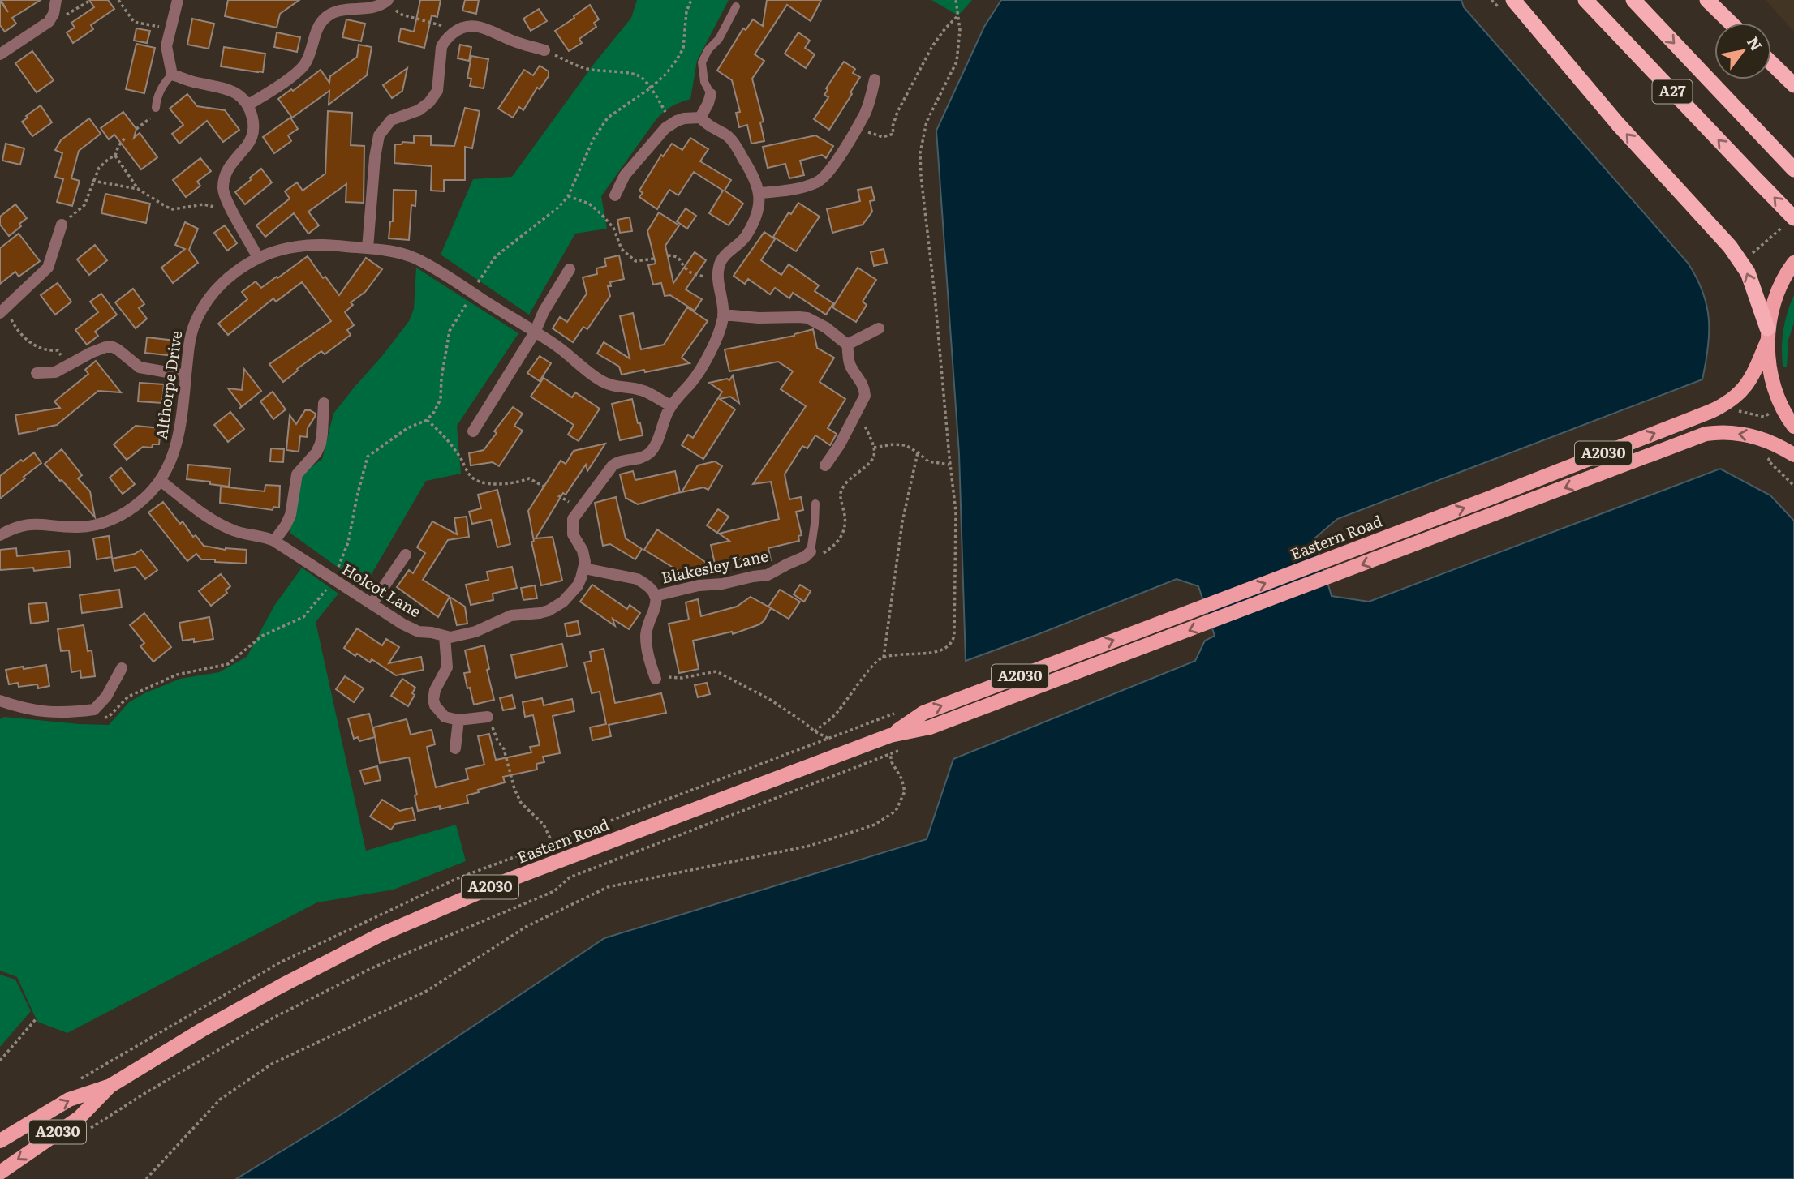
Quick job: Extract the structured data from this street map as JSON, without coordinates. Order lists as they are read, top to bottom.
{
  "streets": {
    "highway": ["A27"],
    "main road": ["A2030", "Eastern Road"],
    "street": ["Althorpe Drive", "Blakesley Lane", "Holcot Lane"]
  },
  "crossings": [
    ["Althorpe Drive", "Holcot Lane"],
    ["Blakesley Lane", "Holcot Lane"]
  ],
  "north": "top right"
}
